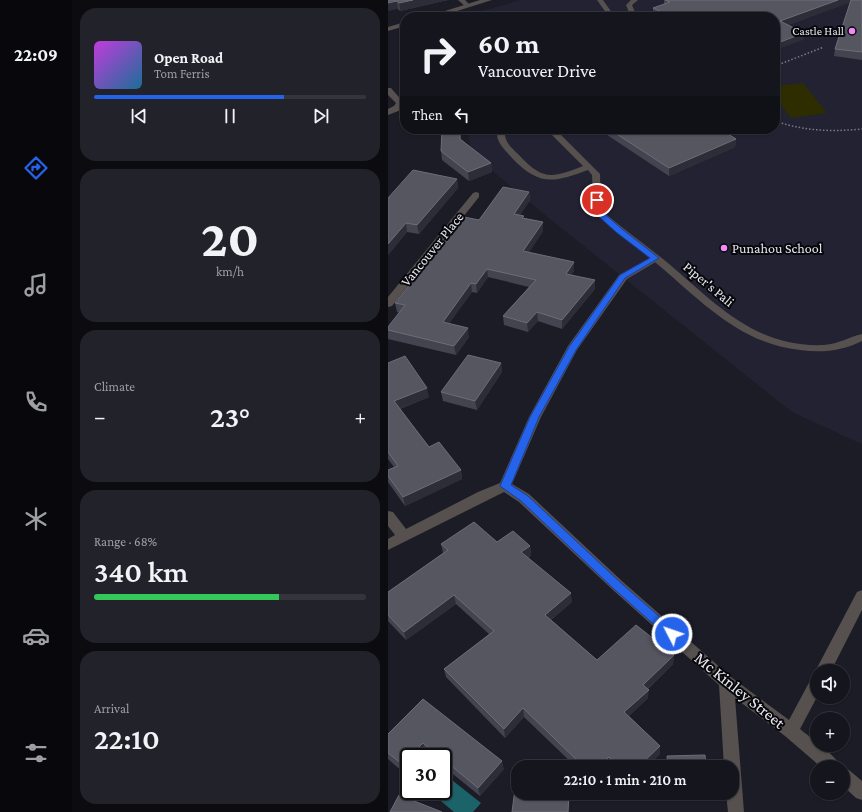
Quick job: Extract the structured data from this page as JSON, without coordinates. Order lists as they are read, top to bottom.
{
  "streets": {
    "street": ["Vancouver Place", "Mc Kinley Street"],
    "lane": ["Piper's Pali"]
  },
  "places": ["Castle Hall", "Punahou School"],
  "page": {
    "tabs": "22:09",
    "turn": ["60 m", "Vancouver Drive"],
    "song": ["Open Road", "Tom Ferris"],
    "then": "Then",
    "tile": [
      ["20", "km/h"],
      "Climate",
      ["Range · 68%", "340 km"],
      ["Arrival", "22:10"]
    ],
    "heat": ["−", "23°", "+"],
    "map_buttons": ["+", "−"],
    "limit": "30",
    "trip": "22:10 · 1 min · 210 m"
  }
}
